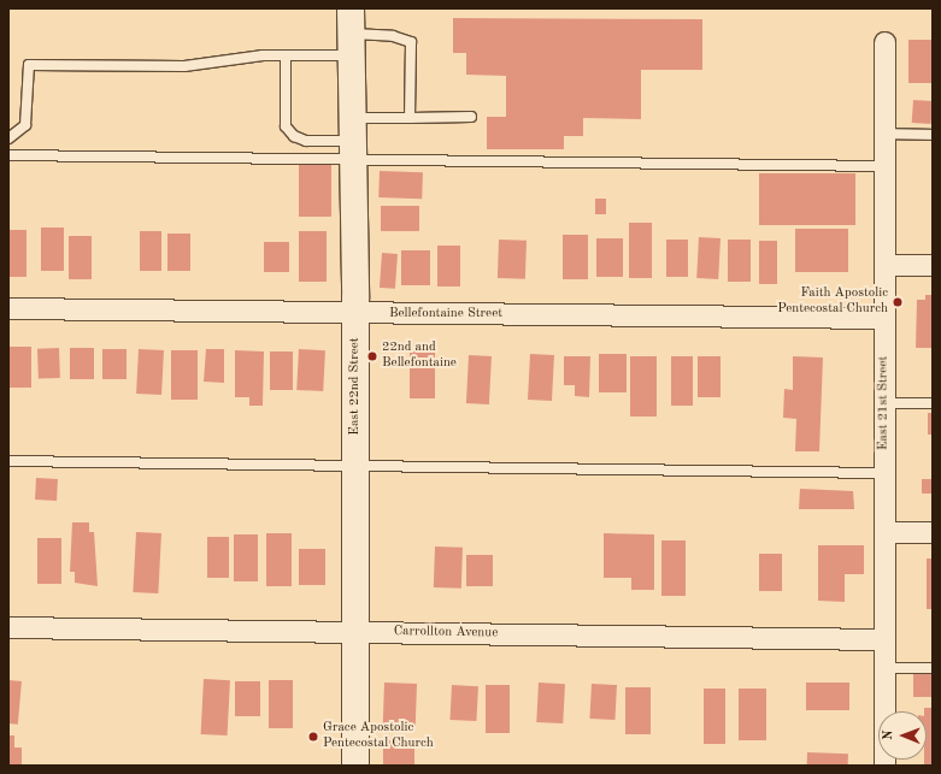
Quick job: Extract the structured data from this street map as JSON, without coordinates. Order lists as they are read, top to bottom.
{
  "streets": {
    "main road": ["East 22nd Street"],
    "street": ["Bellefontaine Street", "East 21st Street", "Carrollton Avenue"]
  },
  "crossings": [
    ["Bellefontaine Street", "East 22nd Street"],
    ["Bellefontaine Street", "East 21st Street"],
    ["East 22nd Street", "Carrollton Avenue"],
    ["East 21st Street", "Carrollton Avenue"]
  ],
  "places": ["Faith Apostolic Pentecostal Church", "22nd and Bellefontaine", "Grace Apostolic Pentecostal Church"],
  "north": "left"
}
